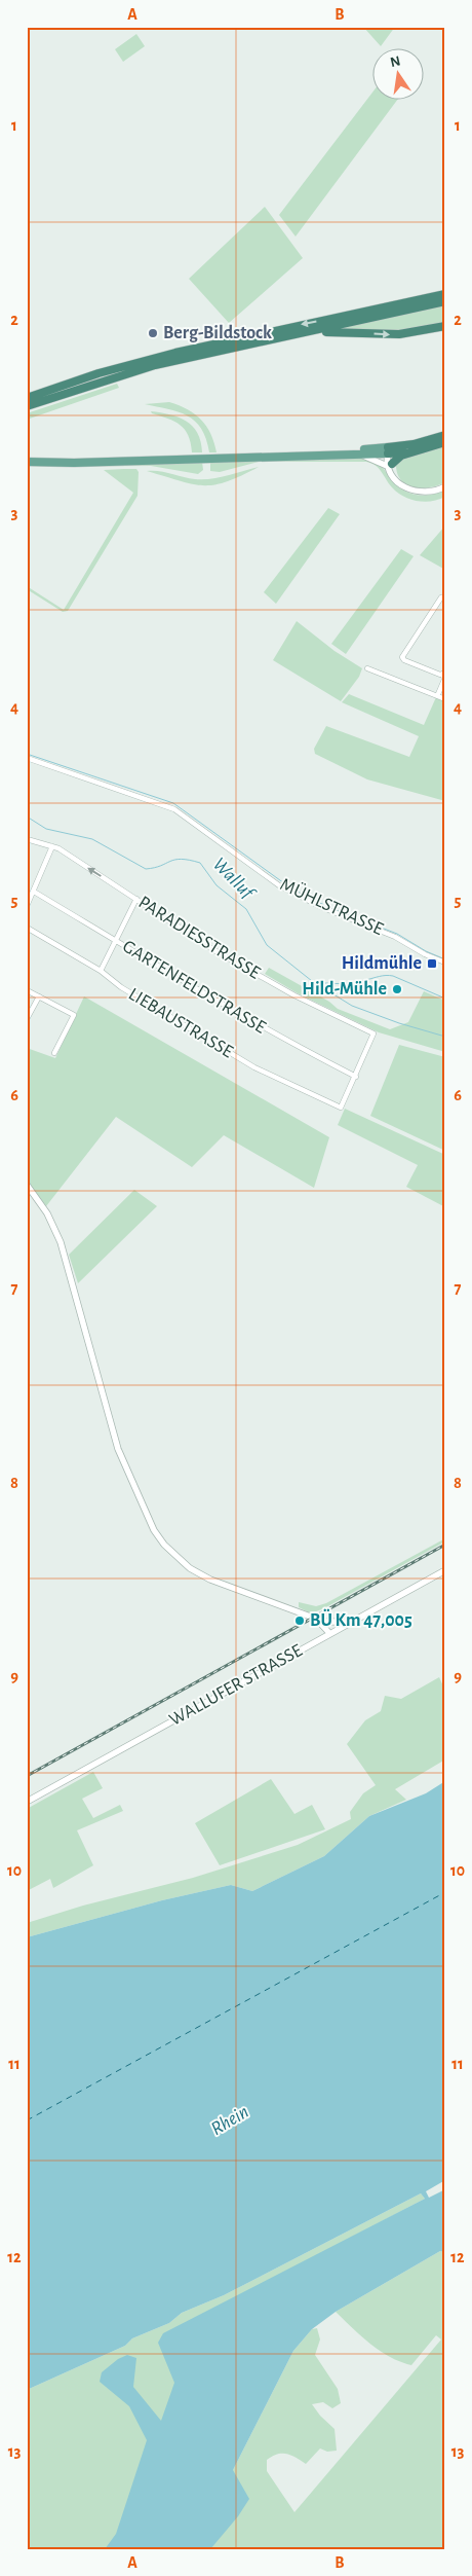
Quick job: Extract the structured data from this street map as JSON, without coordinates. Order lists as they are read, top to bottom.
{
  "streets": {
    "street": [
      "MÜHLSTRASSE",
      "PARADIESSTRASSE",
      "GARTENFELDSTRASSE",
      "LIEBAUSTRASSE",
      "WALLUFER STRASSE"
    ]
  },
  "crossings": [
    ["PARADIESSTRASSE", "GARTENFELDSTRASSE"],
    ["PARADIESSTRASSE", "LIEBAUSTRASSE"],
    ["GARTENFELDSTRASSE", "LIEBAUSTRASSE"]
  ],
  "water": ["Walluf", "Rhein"],
  "places": {
    "other": ["Berg-Bildstock", "Hild-Mühle", "BÜ Km 47,005"],
    "transit": ["Hildmühle"]
  },
  "north": "top",
  "grid": {
    "columns": ["A", "B"],
    "rows": [
      "1",
      "2",
      "3",
      "4",
      "5",
      "6",
      "7",
      "8",
      "9",
      "10",
      "11",
      "12",
      "13"
    ]
  }
}
